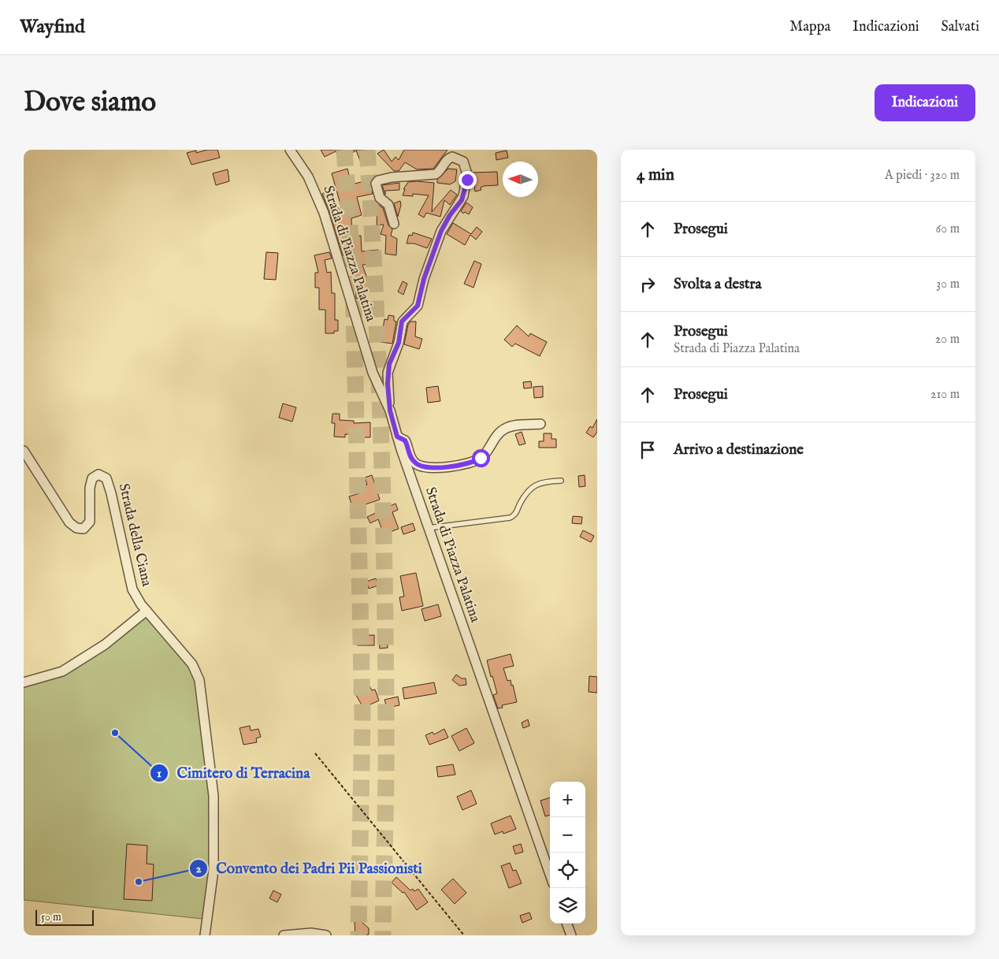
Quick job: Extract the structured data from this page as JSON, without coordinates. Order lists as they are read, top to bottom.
{
  "streets": {
    "street": ["Strada di Piazza Palatina", "Strada della Ciana"]
  },
  "places": ["Cimitero di Terracina", "Convento dei Padri Pii Passionisti"],
  "scale_bar": "50 m",
  "north": "left",
  "page": {
    "header": "Wayfind",
    "nav": ["Mappa", "Indicazioni", "Salvati"],
    "buttons": "Indicazioni",
    "title": "Dove siamo",
    "heading": ["4 min", "A piedi · 320 m"],
    "list": [
      ["Prosegui", "60 m"],
      ["Svolta a destra", "30 m"],
      ["Prosegui", "Strada di Piazza Palatina", "20 m"],
      ["Prosegui", "210 m"],
      "Arrivo a destinazione"
    ],
    "map_buttons": ["+", "−"],
    "scale": "50 m"
  }
}
